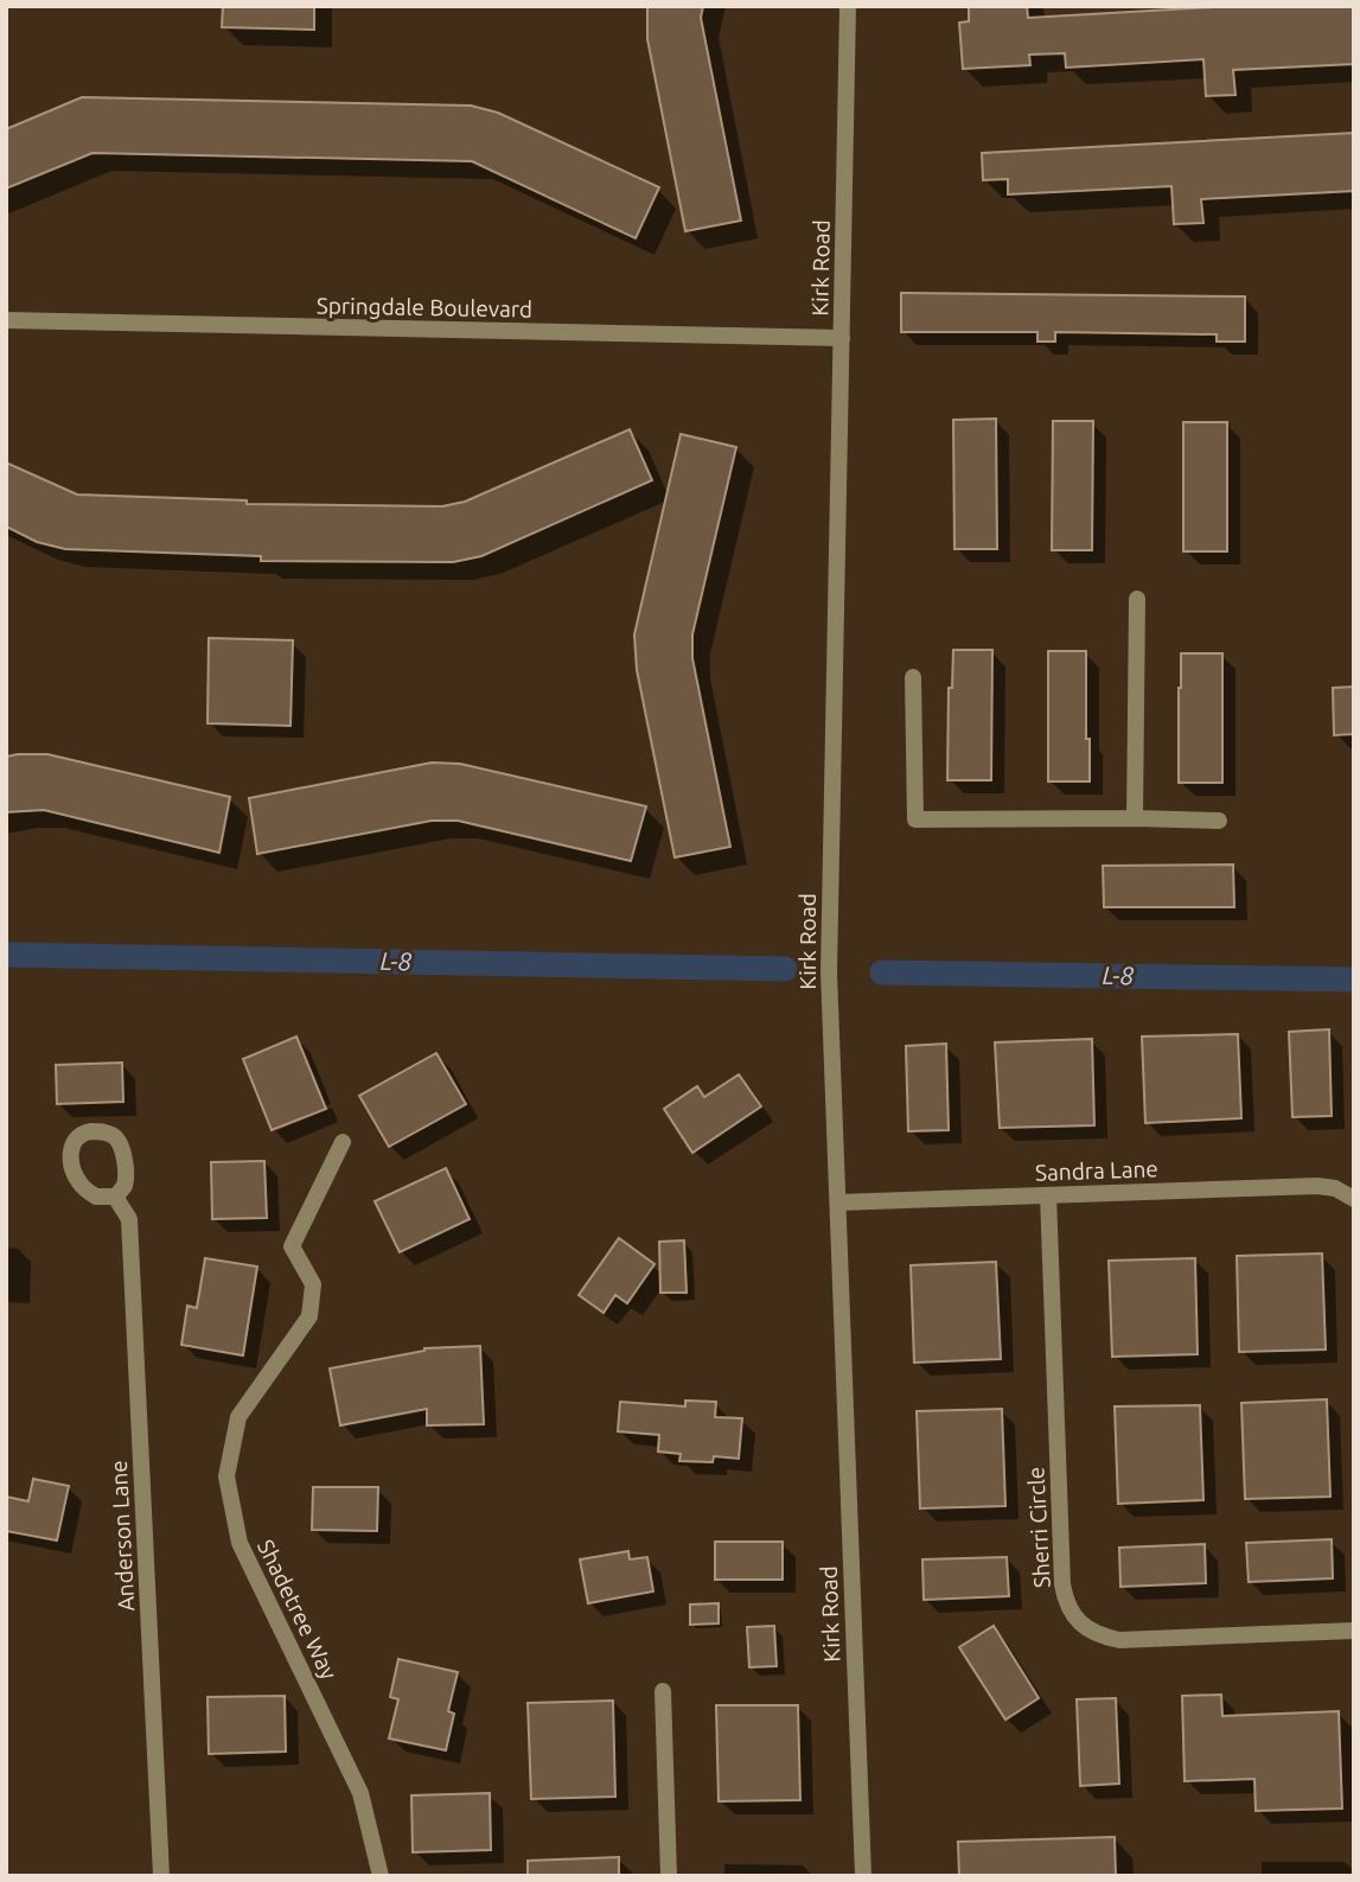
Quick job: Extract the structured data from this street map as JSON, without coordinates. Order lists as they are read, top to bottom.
{
  "streets": {
    "street": [
      "Kirk Road",
      "Springdale Boulevard",
      "Sandra Lane",
      "Sherri Circle",
      "Anderson Lane",
      "Shadetree Way"
    ]
  },
  "crossings": [
    ["Kirk Road", "Springdale Boulevard"],
    ["Kirk Road", "Sandra Lane"],
    ["Sandra Lane", "Sherri Circle"]
  ],
  "water": ["L-8"]
}
